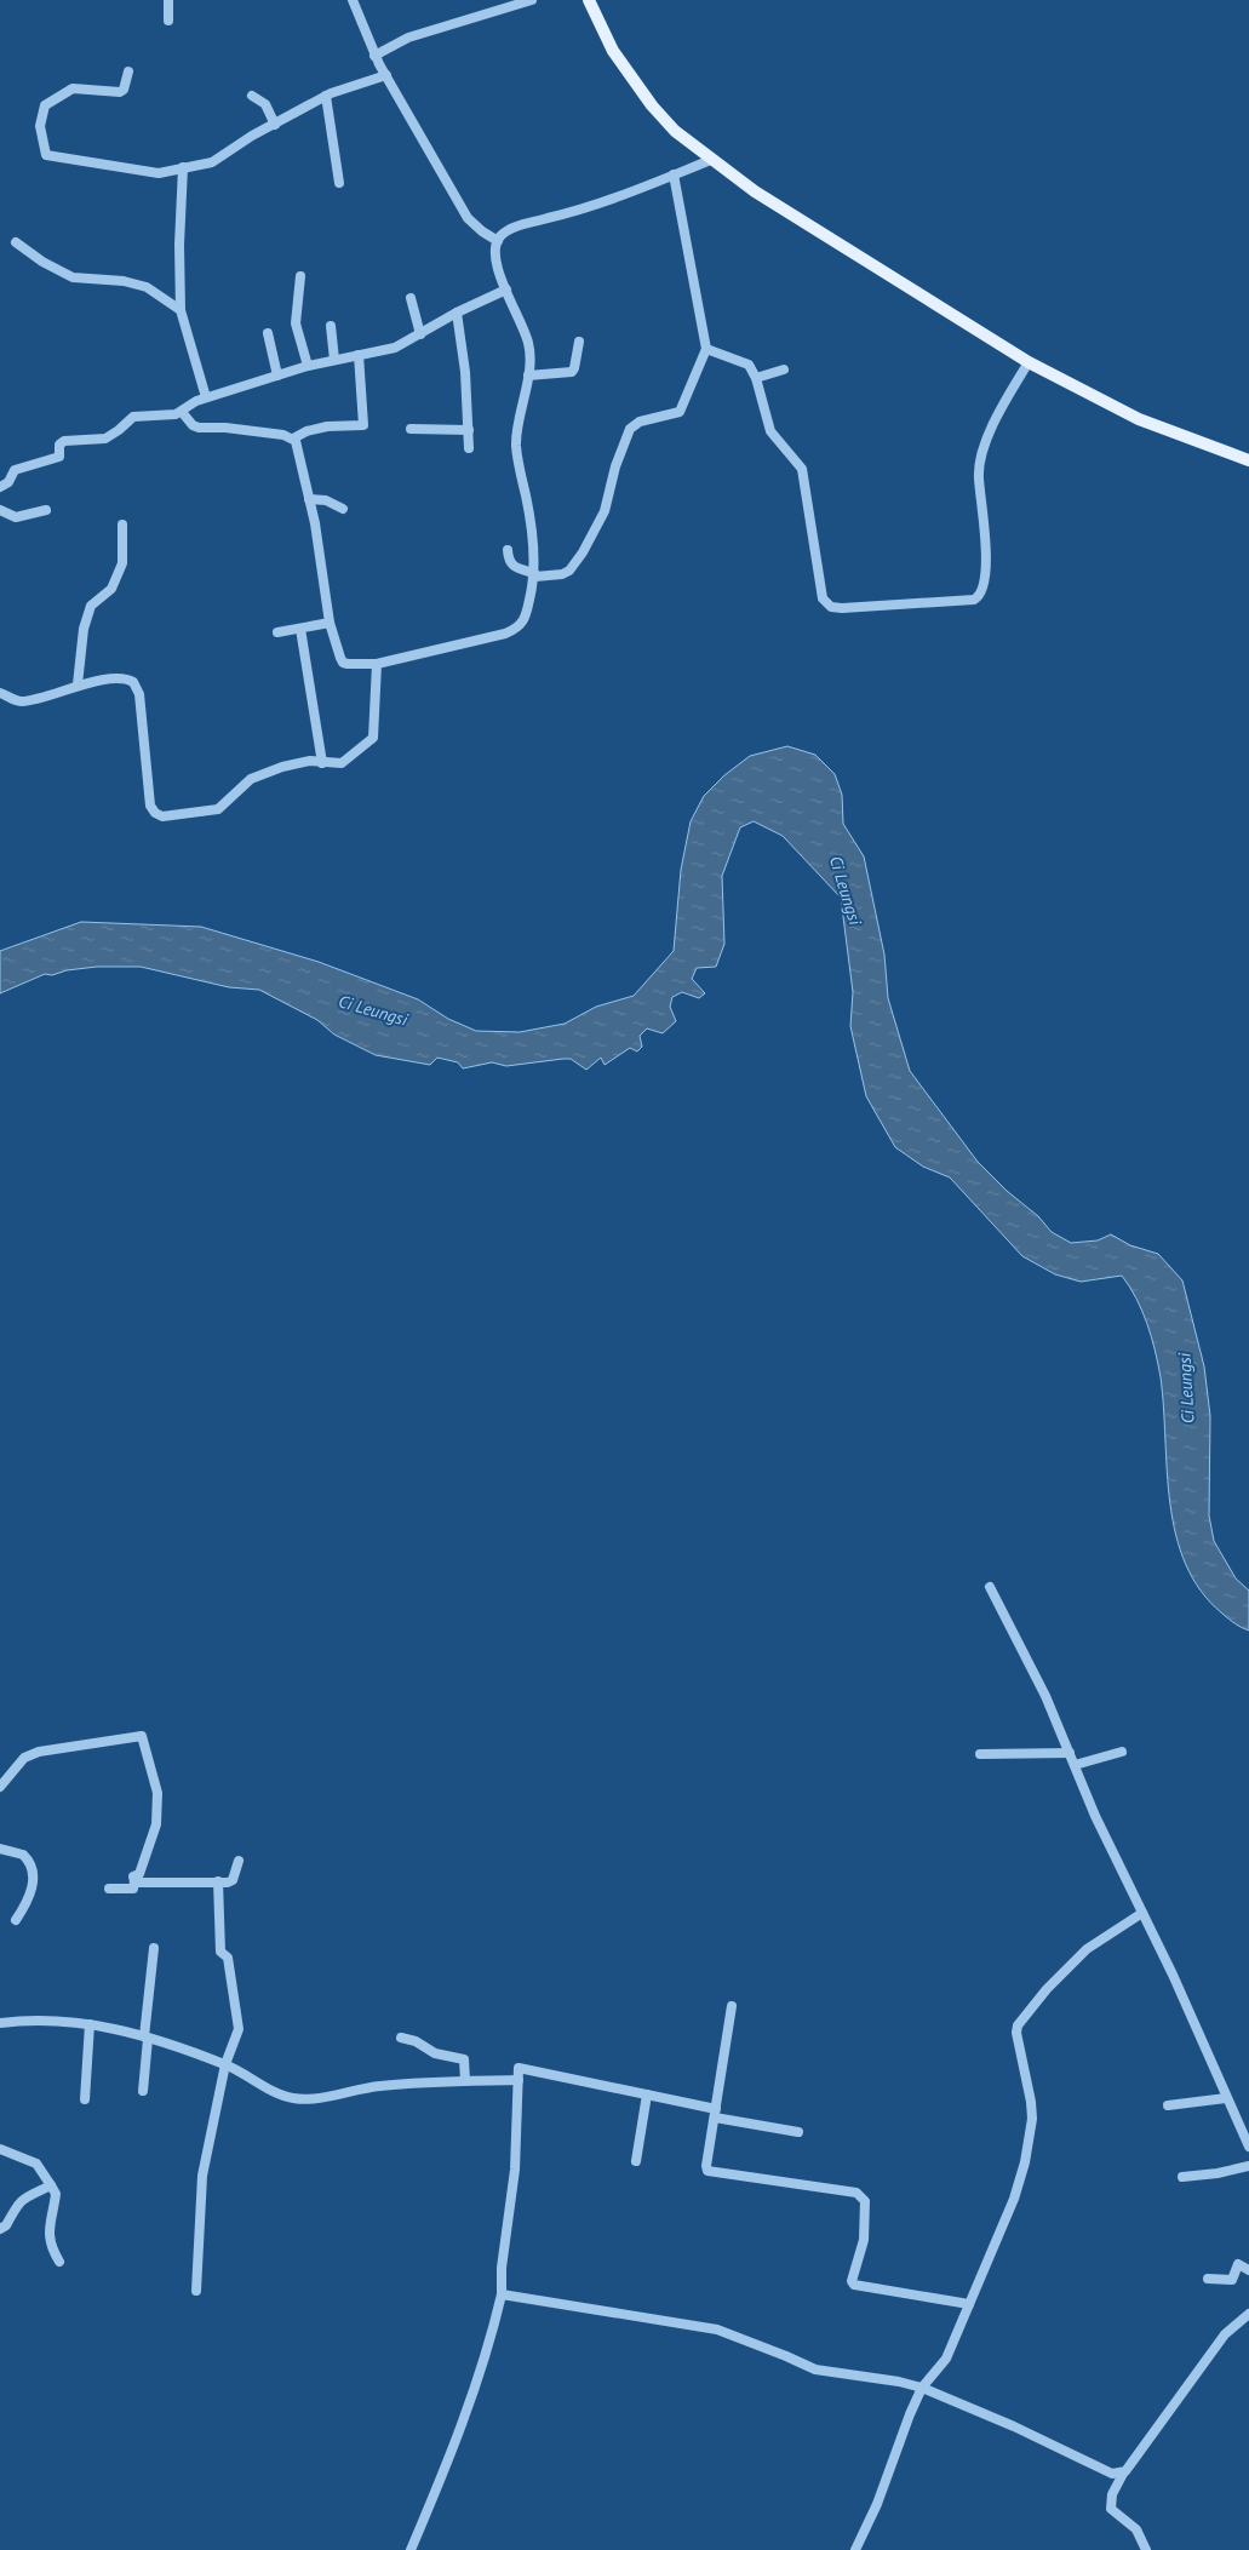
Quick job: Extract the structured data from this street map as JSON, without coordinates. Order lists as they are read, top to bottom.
{
  "water": ["Ci Leungsi"]
}
